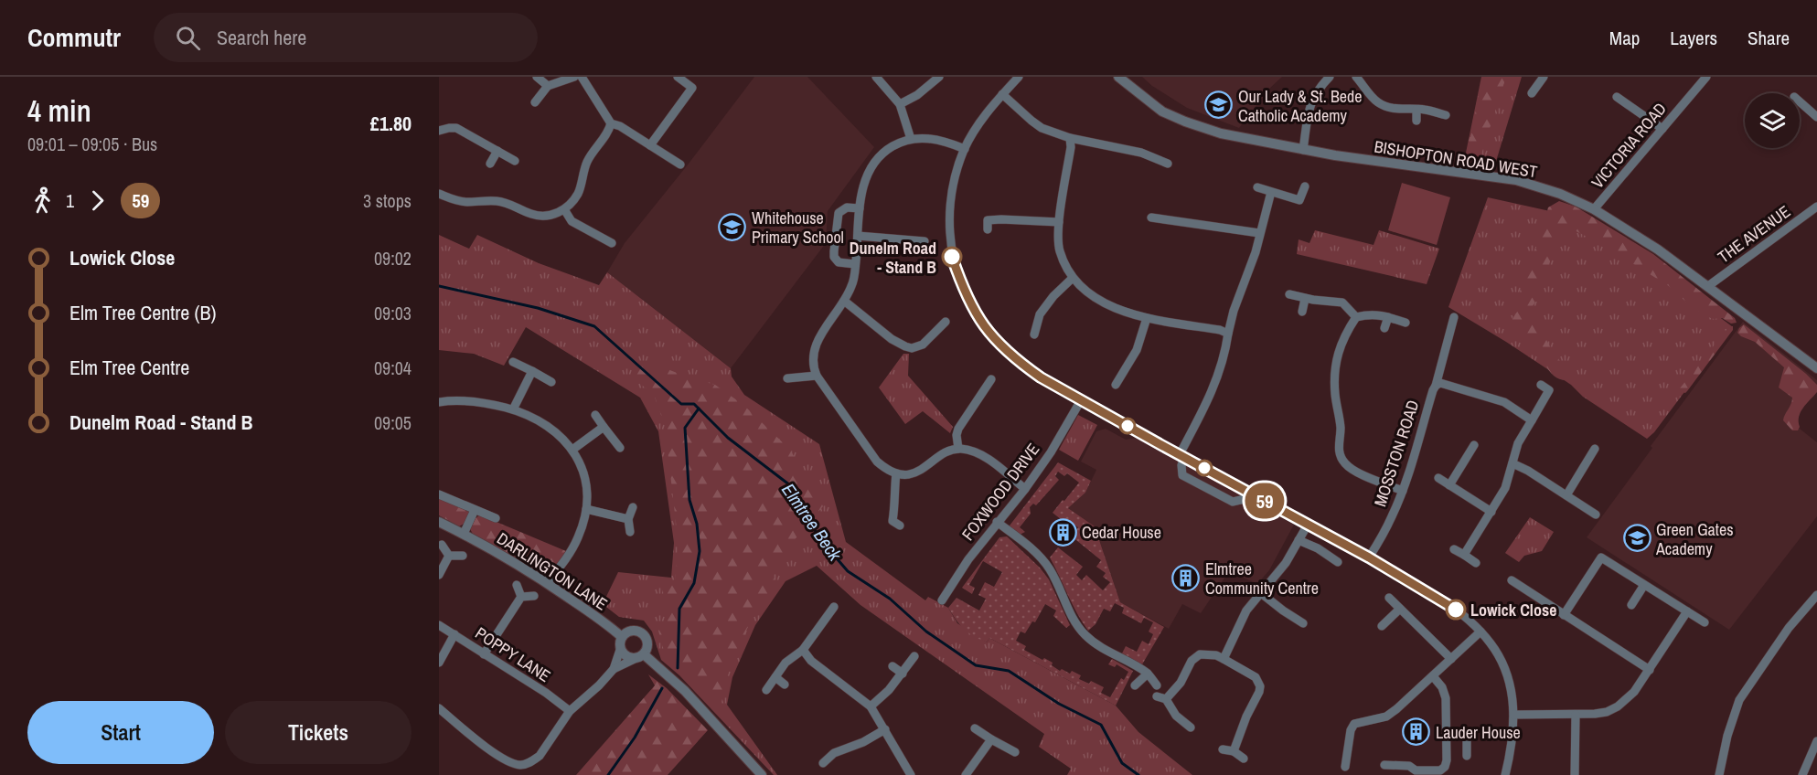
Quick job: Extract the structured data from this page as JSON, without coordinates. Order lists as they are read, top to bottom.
{
  "streets": {
    "street": [
      "VICTORIA ROAD",
      "BISHOPTON ROAD WEST",
      "THE AVENUE",
      "MOSSTON ROAD",
      "FOXWOOD DRIVE",
      "DARLINGTON LANE",
      "POPPY LANE"
    ]
  },
  "crossings": [
    ["VICTORIA ROAD", "BISHOPTON ROAD WEST"],
    ["BISHOPTON ROAD WEST", "THE AVENUE"]
  ],
  "water": ["Elmtree Beck"],
  "places": {
    "school or university": ["Our Lady & St. Bede Catholic Academy", "Whitehouse Primary School", "Green Gates Academy"],
    "other": ["Dunelm Road - Stand B", "Lowick Close"],
    "building": ["Cedar House", "Elmtree Community Centre", "Lauder House"]
  },
  "lines": ["bus line 59"],
  "page": {
    "header": "Commutr",
    "search": "Search here",
    "nav": ["Map", "Layers", "Share"],
    "heading": ["4 min", "09:01 – 09:05 · Bus", "£1.80"],
    "on_map": "59",
    "legs": ["1", "59", "3 stops"],
    "list": [
      {
        "name": "Lowick Close",
        "value": "09:02"
      },
      {
        "name": "Elm Tree Centre (B)",
        "value": "09:03"
      },
      {
        "name": "Elm Tree Centre",
        "value": "09:04"
      },
      {
        "name": "Dunelm Road - Stand B",
        "value": "09:05"
      }
    ],
    "buttons": ["Start", "Tickets"]
  }
}
